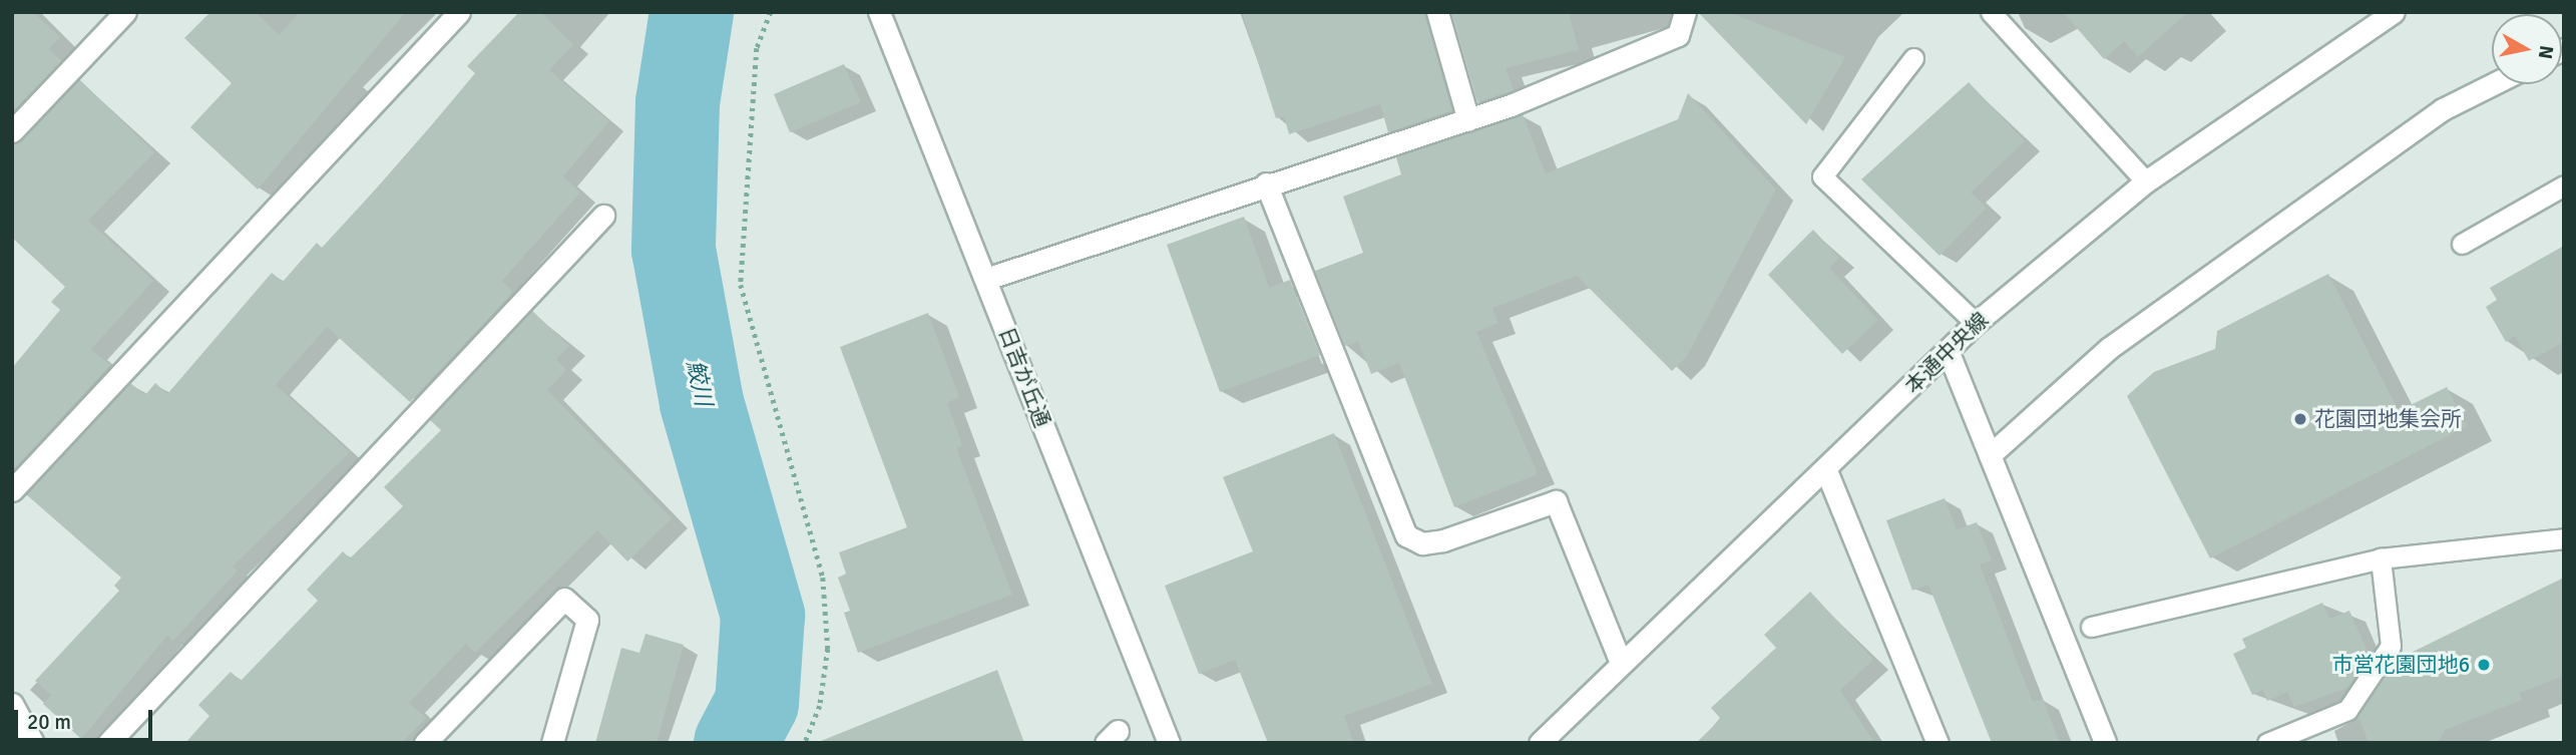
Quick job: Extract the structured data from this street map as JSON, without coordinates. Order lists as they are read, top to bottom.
{
  "streets": {
    "street": ["本通中央線", "日吉が丘通"]
  },
  "water": ["鮫川"],
  "places": ["花園団地集会所", "市営花園団地6"],
  "scale_bar": "20 m",
  "north": "right"
}
